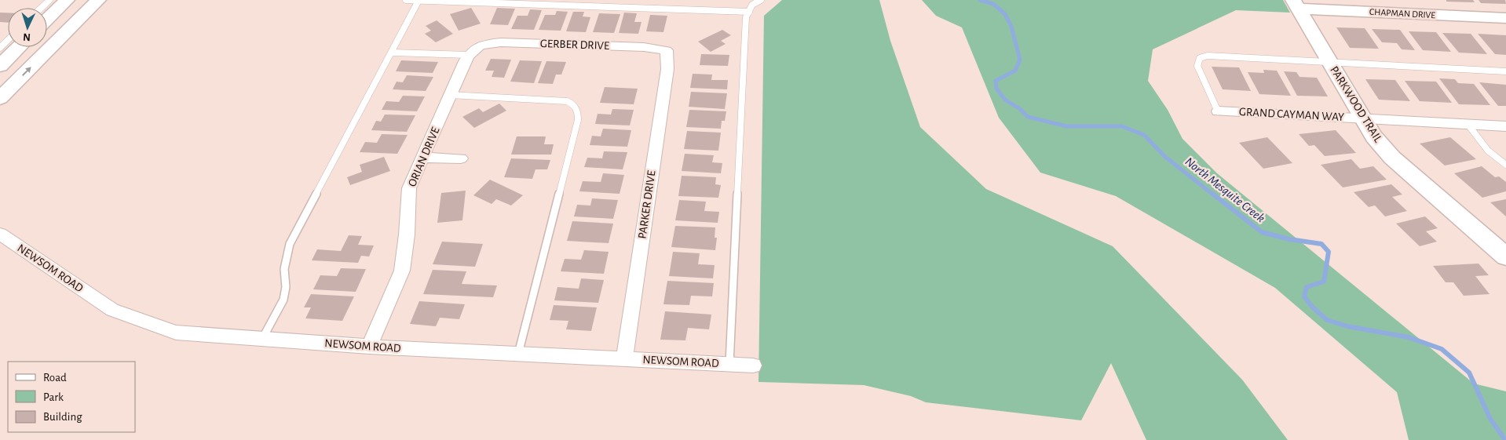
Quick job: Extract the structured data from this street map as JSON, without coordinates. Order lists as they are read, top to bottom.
{
  "streets": {
    "street": [
      "CHAPMAN DRIVE",
      "GERBER DRIVE",
      "PARKWOOD TRAIL",
      "GRAND CAYMAN WAY",
      "ORIAN DRIVE",
      "PARKER DRIVE",
      "NEWSOM ROAD"
    ]
  },
  "crossings": [
    ["CHAPMAN DRIVE", "PARKWOOD TRAIL"],
    ["GERBER DRIVE", "ORIAN DRIVE"],
    ["GERBER DRIVE", "PARKER DRIVE"],
    ["PARKWOOD TRAIL", "GRAND CAYMAN WAY"],
    ["ORIAN DRIVE", "NEWSOM ROAD"],
    ["PARKER DRIVE", "NEWSOM ROAD"]
  ],
  "water": ["North Mesquite Creek"],
  "legend": ["Road", "Park", "Building"],
  "north": "bottom"
}
